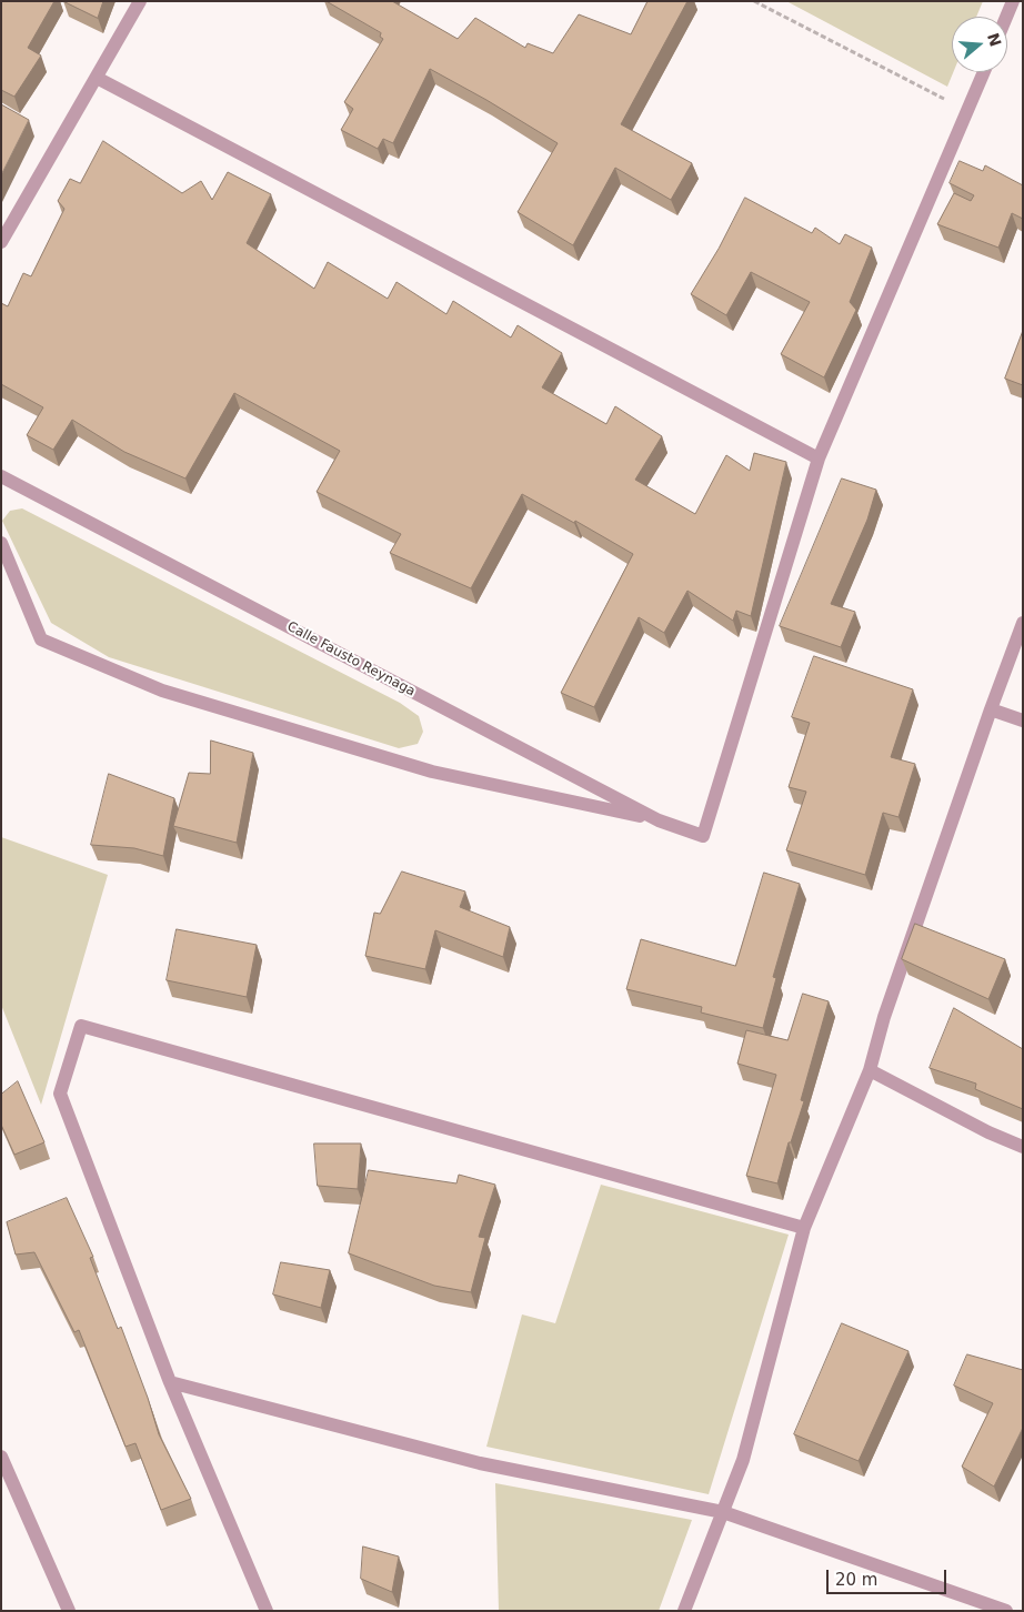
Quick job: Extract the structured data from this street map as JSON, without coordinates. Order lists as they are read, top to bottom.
{
  "streets": {
    "street": ["Calle Fausto Reynaga"]
  },
  "scale_bar": "20 m",
  "north": "right"
}
